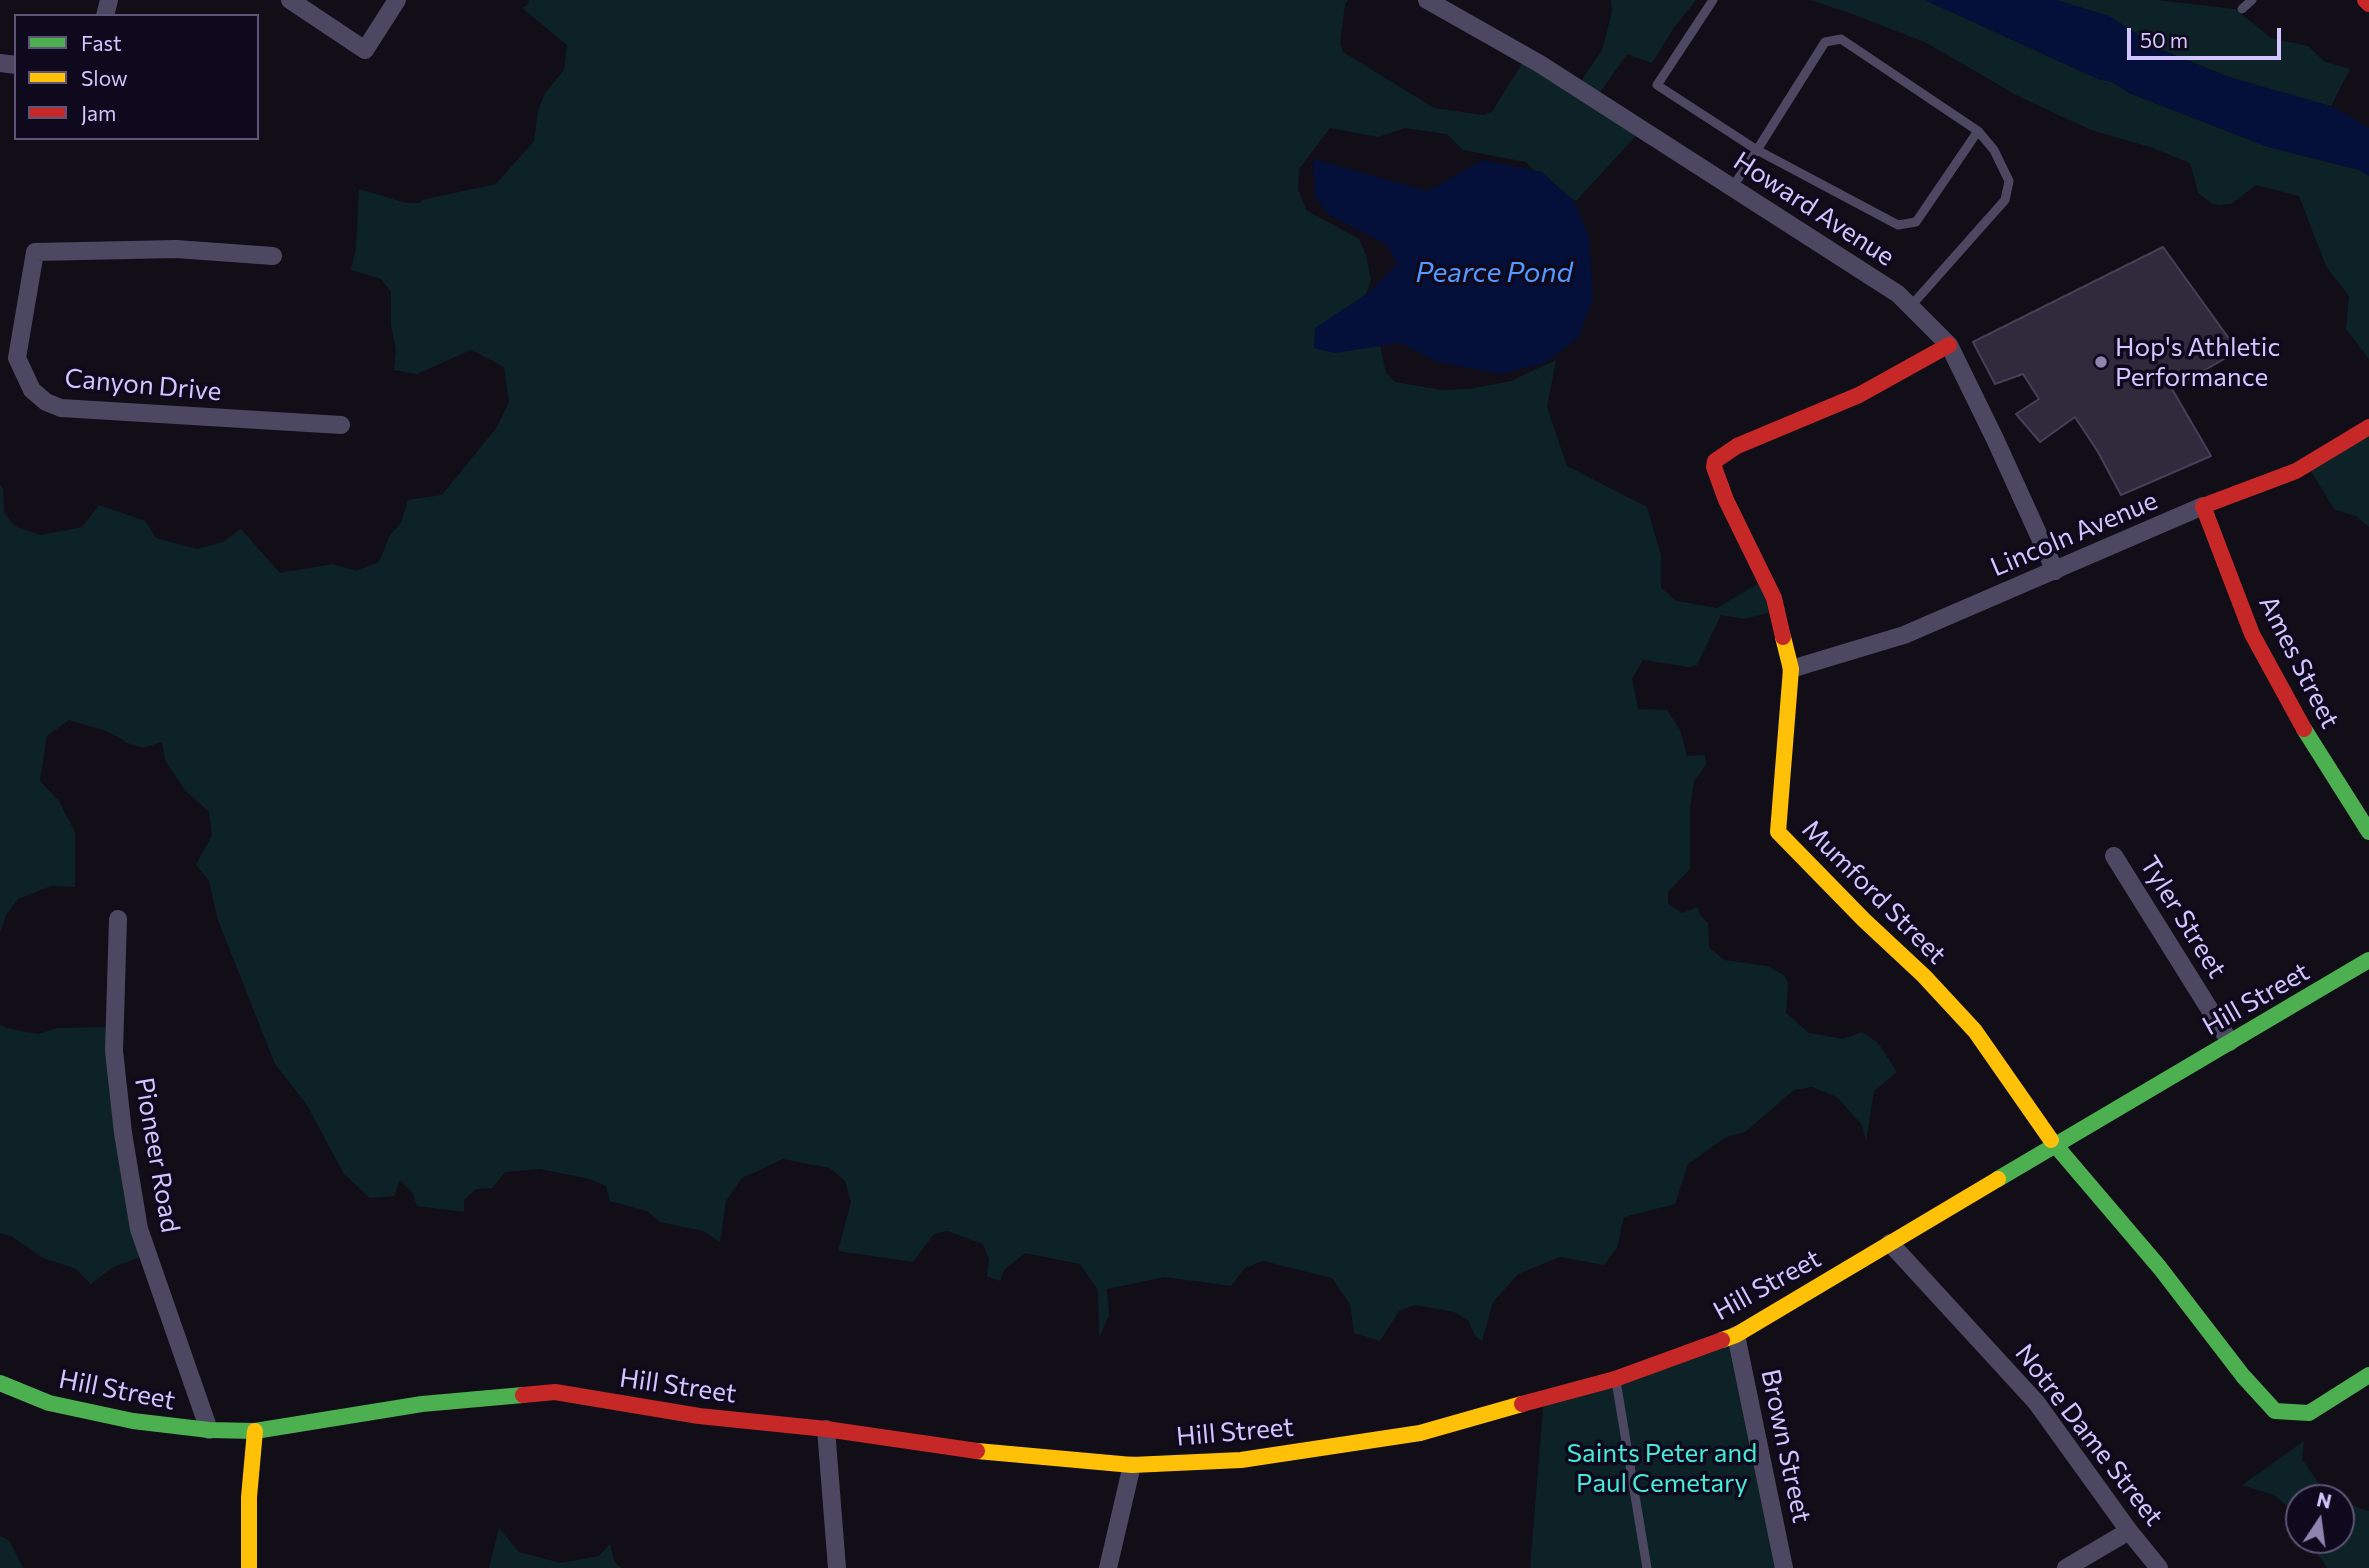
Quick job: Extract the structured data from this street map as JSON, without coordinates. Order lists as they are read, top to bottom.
{
  "streets": {
    "street": [
      "Howard Avenue",
      "Canyon Drive",
      "Lincoln Avenue",
      "Ames Street",
      "Mumford Street",
      "Tyler Street",
      "Hill Street",
      "Pioneer Road",
      "Notre Dame Street",
      "Brown Street"
    ]
  },
  "crossings": [
    ["Howard Avenue", "Lincoln Avenue"],
    ["Howard Avenue", "Mumford Street"],
    ["Lincoln Avenue", "Ames Street"],
    ["Lincoln Avenue", "Mumford Street"],
    ["Mumford Street", "Hill Street"],
    ["Tyler Street", "Hill Street"],
    ["Hill Street", "Pioneer Road"],
    ["Hill Street", "Notre Dame Street"],
    ["Hill Street", "Brown Street"]
  ],
  "water": ["Pearce Pond"],
  "parks": ["Saints Peter and Paul Cemetary"],
  "places": ["Hop's Athletic Performance"],
  "legend": ["Fast", "Slow", "Jam"],
  "scale_bar": "50 m",
  "north": "top"
}
